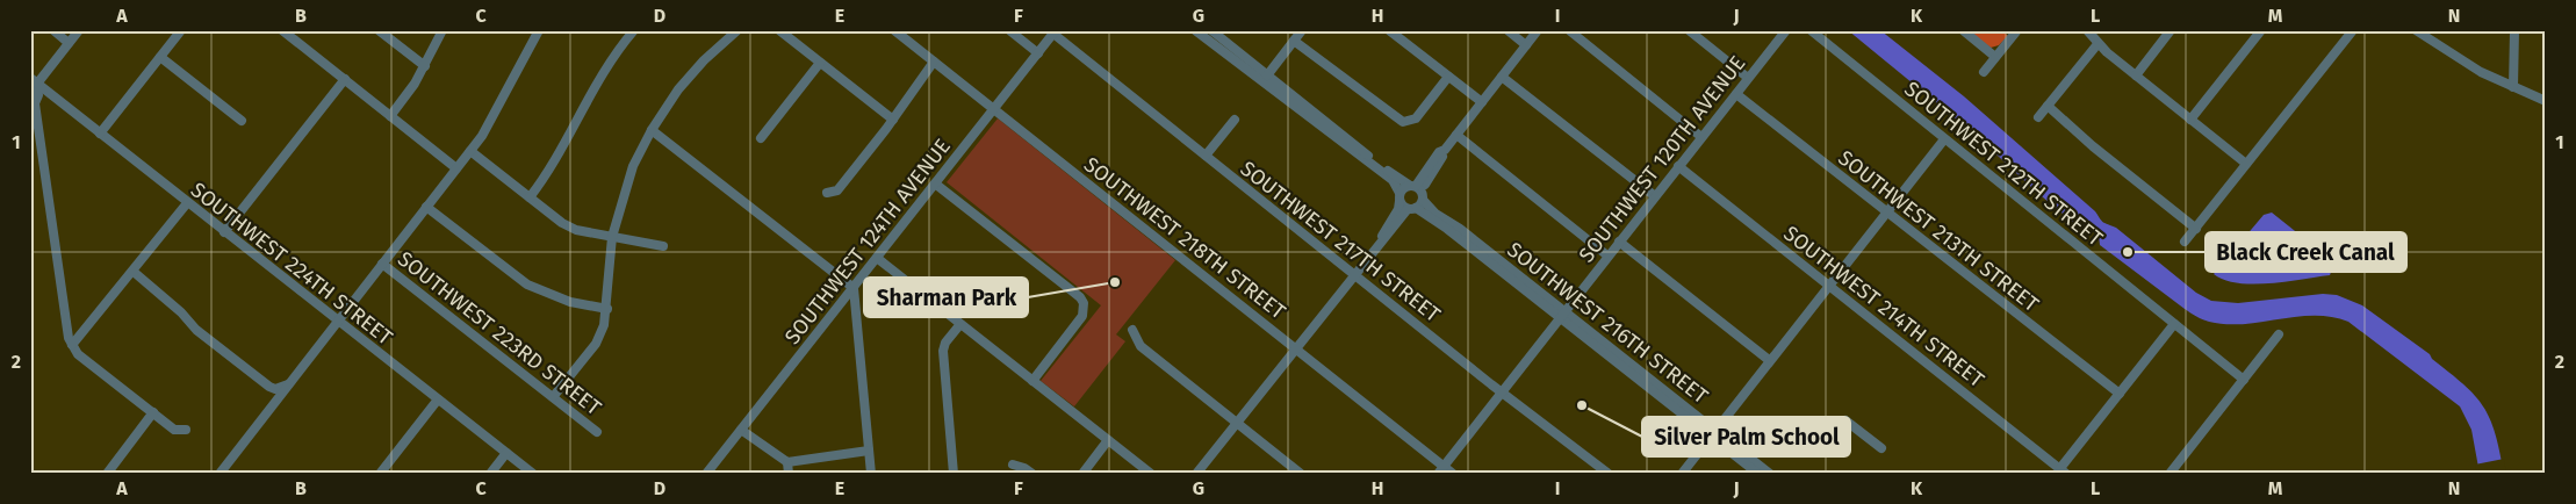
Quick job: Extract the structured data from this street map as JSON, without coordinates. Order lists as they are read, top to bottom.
{
  "streets": {
    "street": [
      "SOUTHWEST 120TH AVENUE",
      "SOUTHWEST 212TH STREET",
      "SOUTHWEST 213TH STREET",
      "SOUTHWEST 218TH STREET",
      "SOUTHWEST 124TH AVENUE",
      "SOUTHWEST 217TH STREET",
      "SOUTHWEST 224TH STREET",
      "SOUTHWEST 214TH STREET",
      "SOUTHWEST 216TH STREET",
      "SOUTHWEST 223RD STREET"
    ]
  },
  "crossings": [
    ["SOUTHWEST 120TH AVENUE", "SOUTHWEST 213TH STREET"],
    ["SOUTHWEST 120TH AVENUE", "SOUTHWEST 218TH STREET"],
    ["SOUTHWEST 120TH AVENUE", "SOUTHWEST 217TH STREET"],
    ["SOUTHWEST 120TH AVENUE", "SOUTHWEST 214TH STREET"],
    ["SOUTHWEST 120TH AVENUE", "SOUTHWEST 216TH STREET"],
    ["SOUTHWEST 218TH STREET", "SOUTHWEST 124TH AVENUE"],
    ["SOUTHWEST 124TH AVENUE", "SOUTHWEST 217TH STREET"]
  ],
  "places": ["Black Creek Canal", "Sharman Park", "Silver Palm School"],
  "grid": {
    "columns": [
      "A",
      "B",
      "C",
      "D",
      "E",
      "F",
      "G",
      "H",
      "I",
      "J",
      "K",
      "L",
      "M",
      "N"
    ],
    "rows": ["1", "2"]
  }
}
